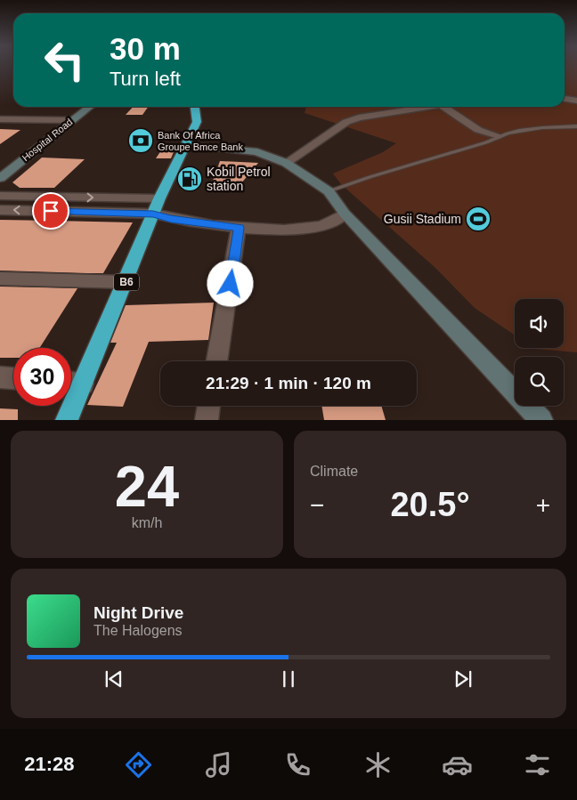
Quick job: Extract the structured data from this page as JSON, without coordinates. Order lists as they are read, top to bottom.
{
  "streets": {
    "highway": ["B6"],
    "street": ["Hospital Road"]
  },
  "places": {
    "bank": ["Bank Of Africa Groupe Bmce Bank"],
    "fuel station": ["Kobil Petrol station"],
    "sports": ["Gusii Stadium"]
  },
  "page": {
    "turn": ["30 m", "Turn left"],
    "limit": "30",
    "trip": "21:29 · 1 min · 120 m",
    "tile": [
      ["24", "km/h"],
      "Climate"
    ],
    "heat": ["−", "20.5°", "+"],
    "song": ["Night Drive", "The Halogens"],
    "tabs": "21:28"
  }
}
